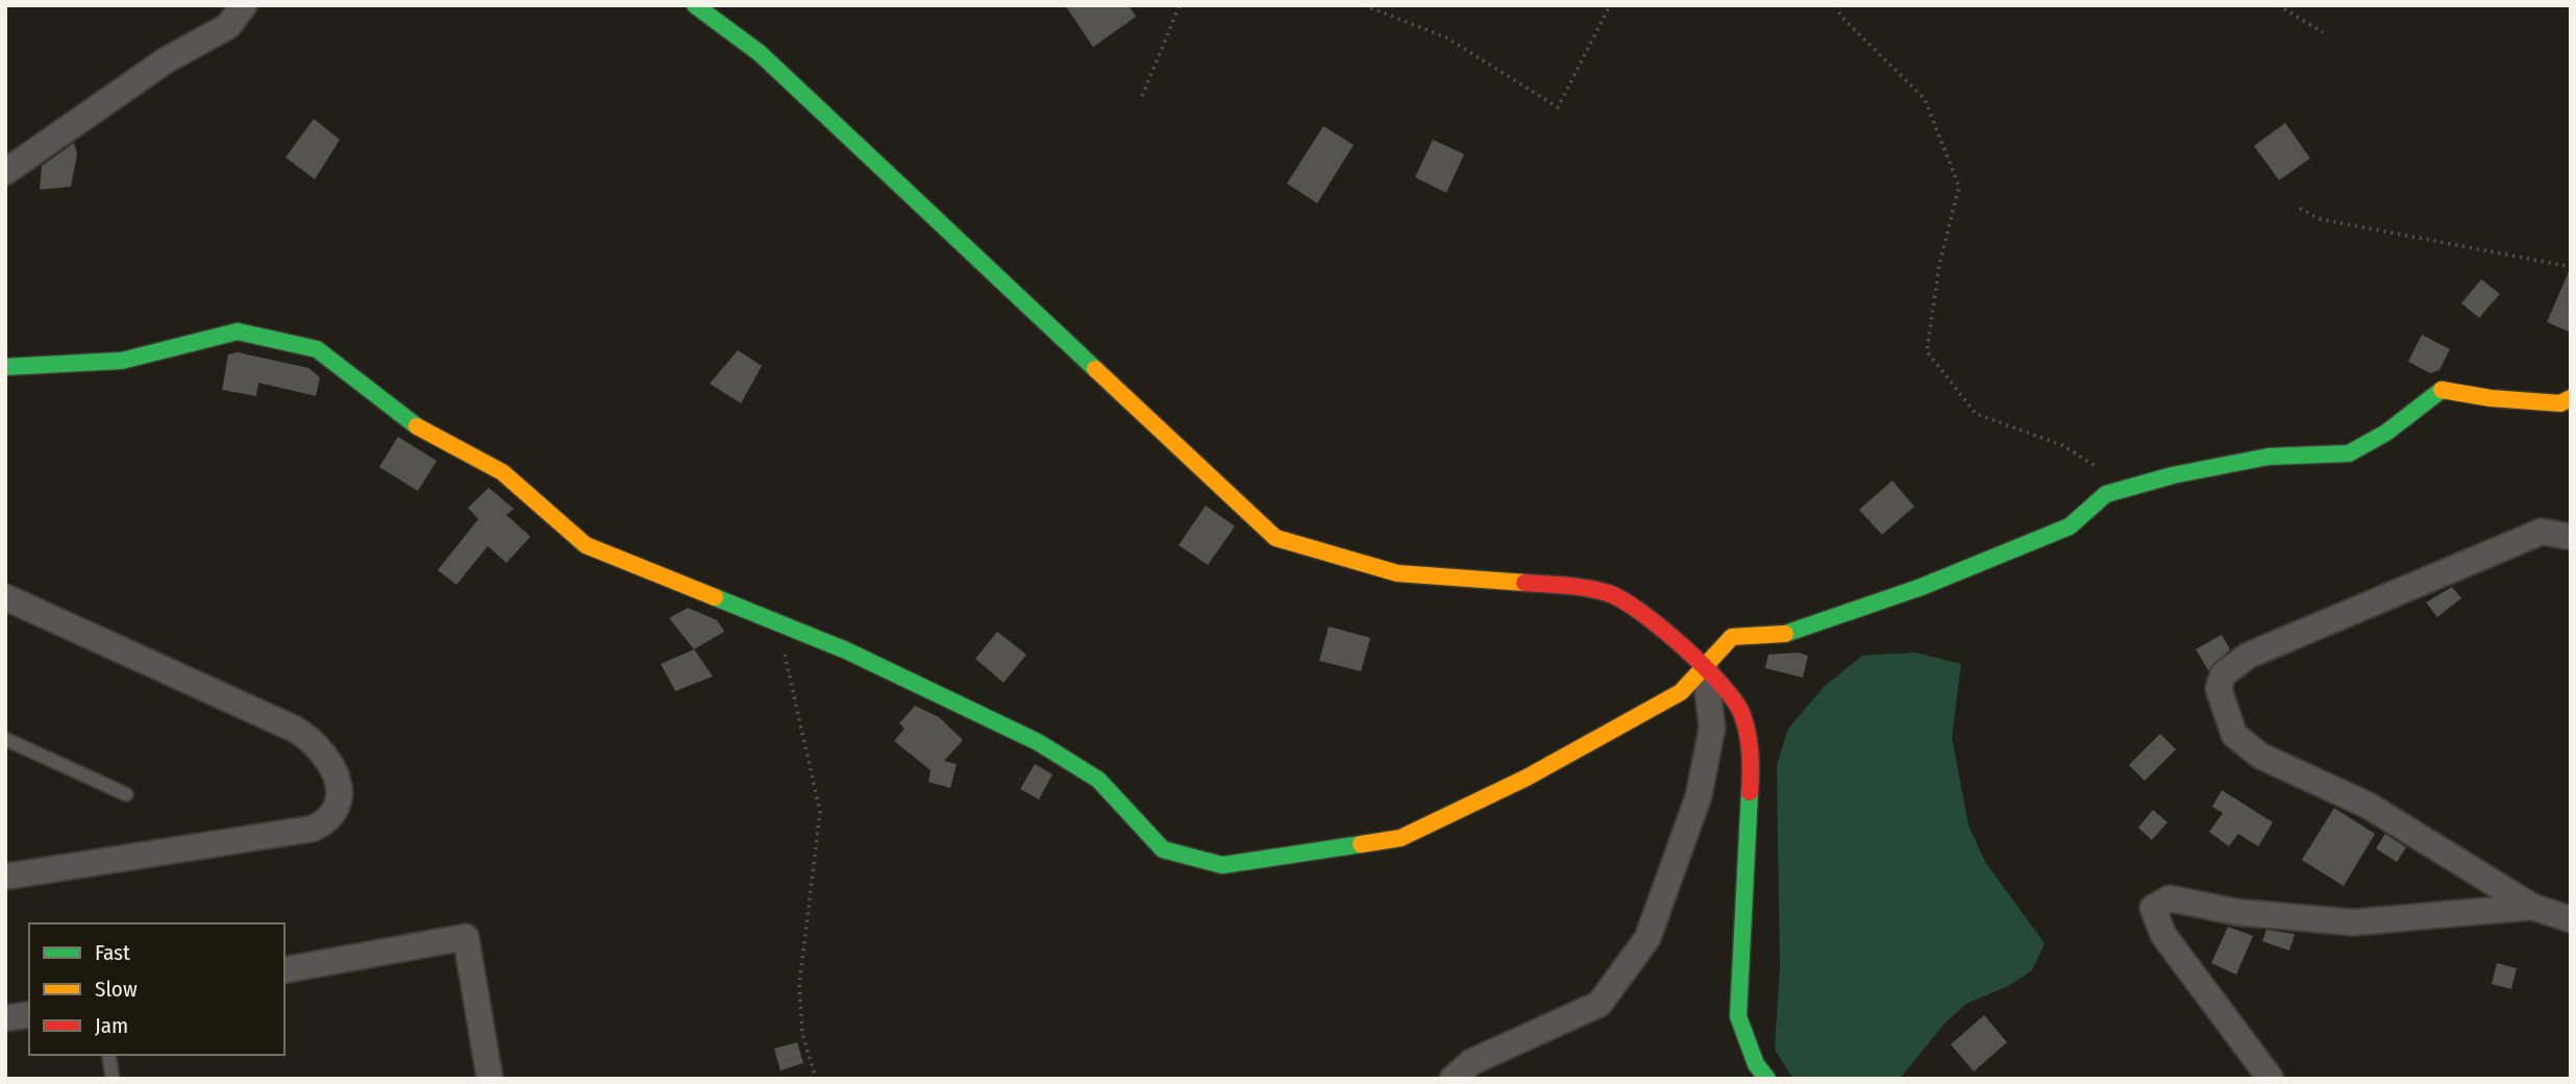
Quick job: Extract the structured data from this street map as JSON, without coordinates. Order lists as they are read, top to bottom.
{
  "legend": ["Fast", "Slow", "Jam"]
}
